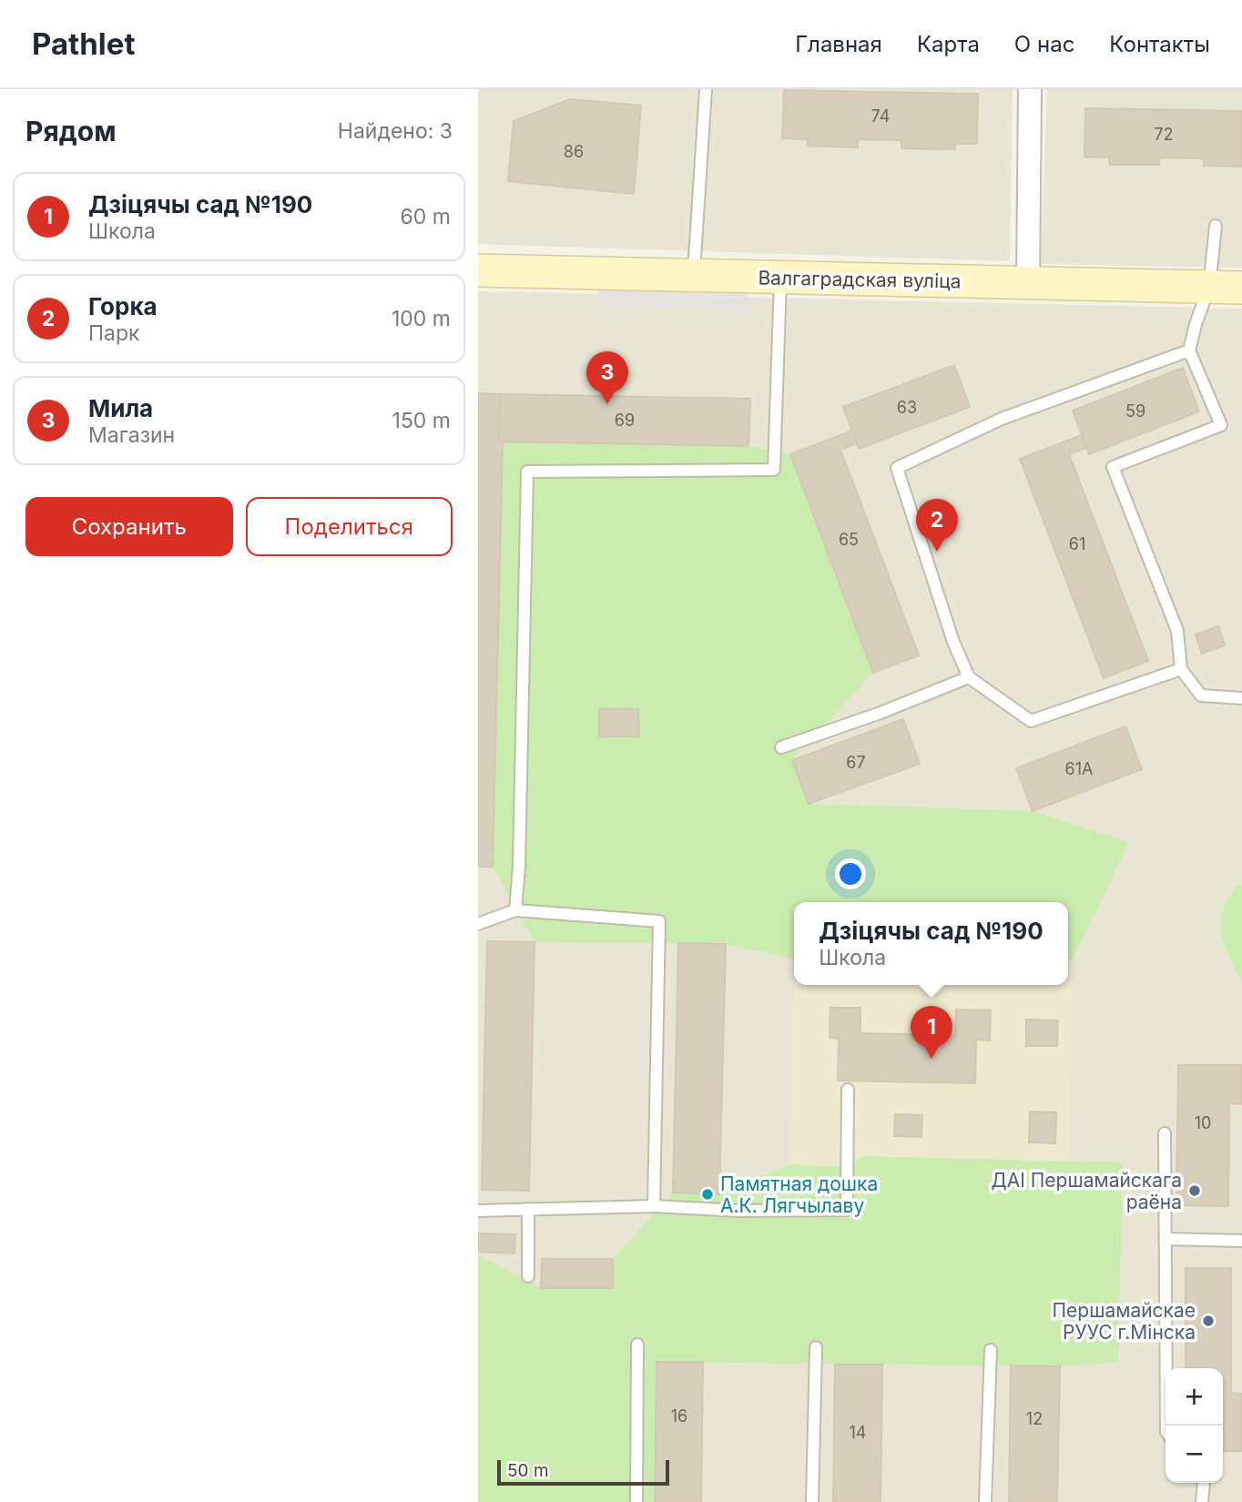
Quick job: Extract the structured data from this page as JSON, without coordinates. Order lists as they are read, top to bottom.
{
  "streets": {
    "main road": ["Валгаградская вуліца"]
  },
  "places": ["ДАІ Першамайскага раёна", "Памятная дошка А.К. Лягчылаву", "Першамайскае РУУС г.Мінска"],
  "house_numbers": [
    "74",
    "72",
    "86",
    "63",
    "59",
    "69",
    "65",
    "61",
    "67",
    "61А",
    "10",
    "16",
    "12",
    "14"
  ],
  "scale_bar": "50 m",
  "page": {
    "header": "Pathlet",
    "nav": [
      "Главная",
      "Карта",
      "О нас",
      "Контакты"
    ],
    "heading": ["Рядом", "Найдено: 3"],
    "list": [
      {
        "mark": "1",
        "name": "Дзіцячы сад №190",
        "note": "Школа",
        "value": "60 m"
      },
      {
        "mark": "2",
        "name": "Горка",
        "note": "Парк",
        "value": "100 m"
      },
      {
        "mark": "3",
        "name": "Мила",
        "note": "Магазин",
        "value": "150 m"
      }
    ],
    "pins": ["3", "2", "1"],
    "buttons": ["Сохранить", "Поделиться"],
    "popup": ["Дзіцячы сад №190", "Школа"],
    "map_buttons": ["+", "−"],
    "scale": "50 m"
  }
}
